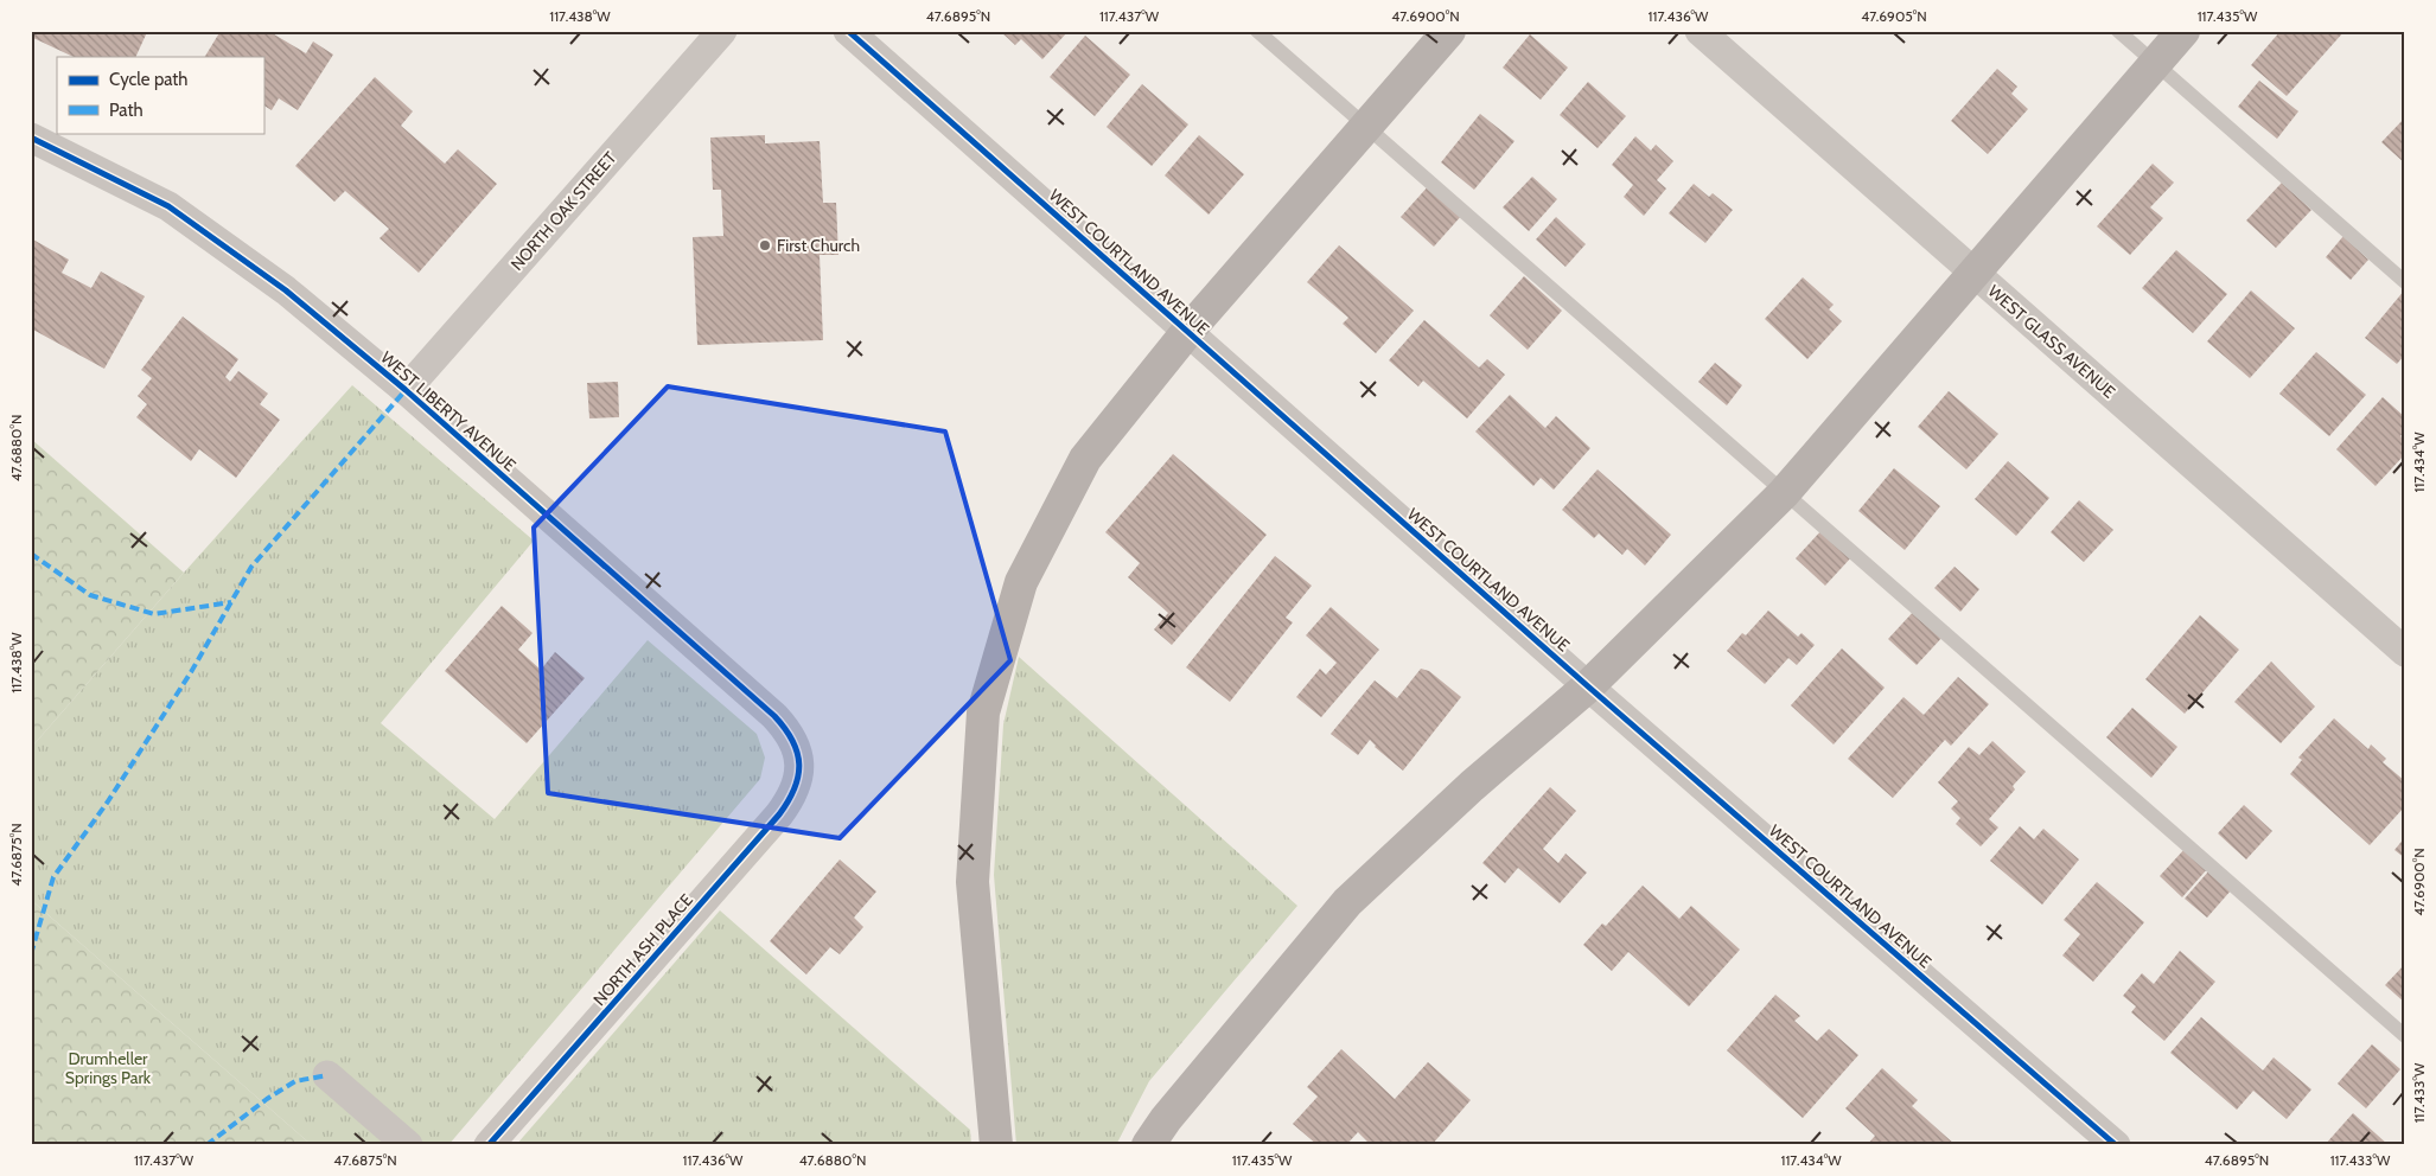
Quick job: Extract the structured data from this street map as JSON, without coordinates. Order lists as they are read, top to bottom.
{
  "streets": {
    "street": [
      "NORTH OAK STREET",
      "WEST COURTLAND AVENUE",
      "WEST GLASS AVENUE",
      "WEST LIBERTY AVENUE",
      "NORTH ASH PLACE"
    ]
  },
  "crossings": [
    ["NORTH OAK STREET", "WEST LIBERTY AVENUE"],
    ["WEST LIBERTY AVENUE", "NORTH ASH PLACE"]
  ],
  "parks": ["Drumheller Springs Park"],
  "places": ["First Church"],
  "legend": ["Cycle path", "Path"],
  "coordinates": [
    "117.438°W",
    "47.6895°N",
    "117.437°W",
    "47.6900°N",
    "117.436°W",
    "47.6905°N",
    "117.435°W",
    "47.6880°N",
    "117.434°W",
    "47.6875°N",
    "117.433°W"
  ]
}
